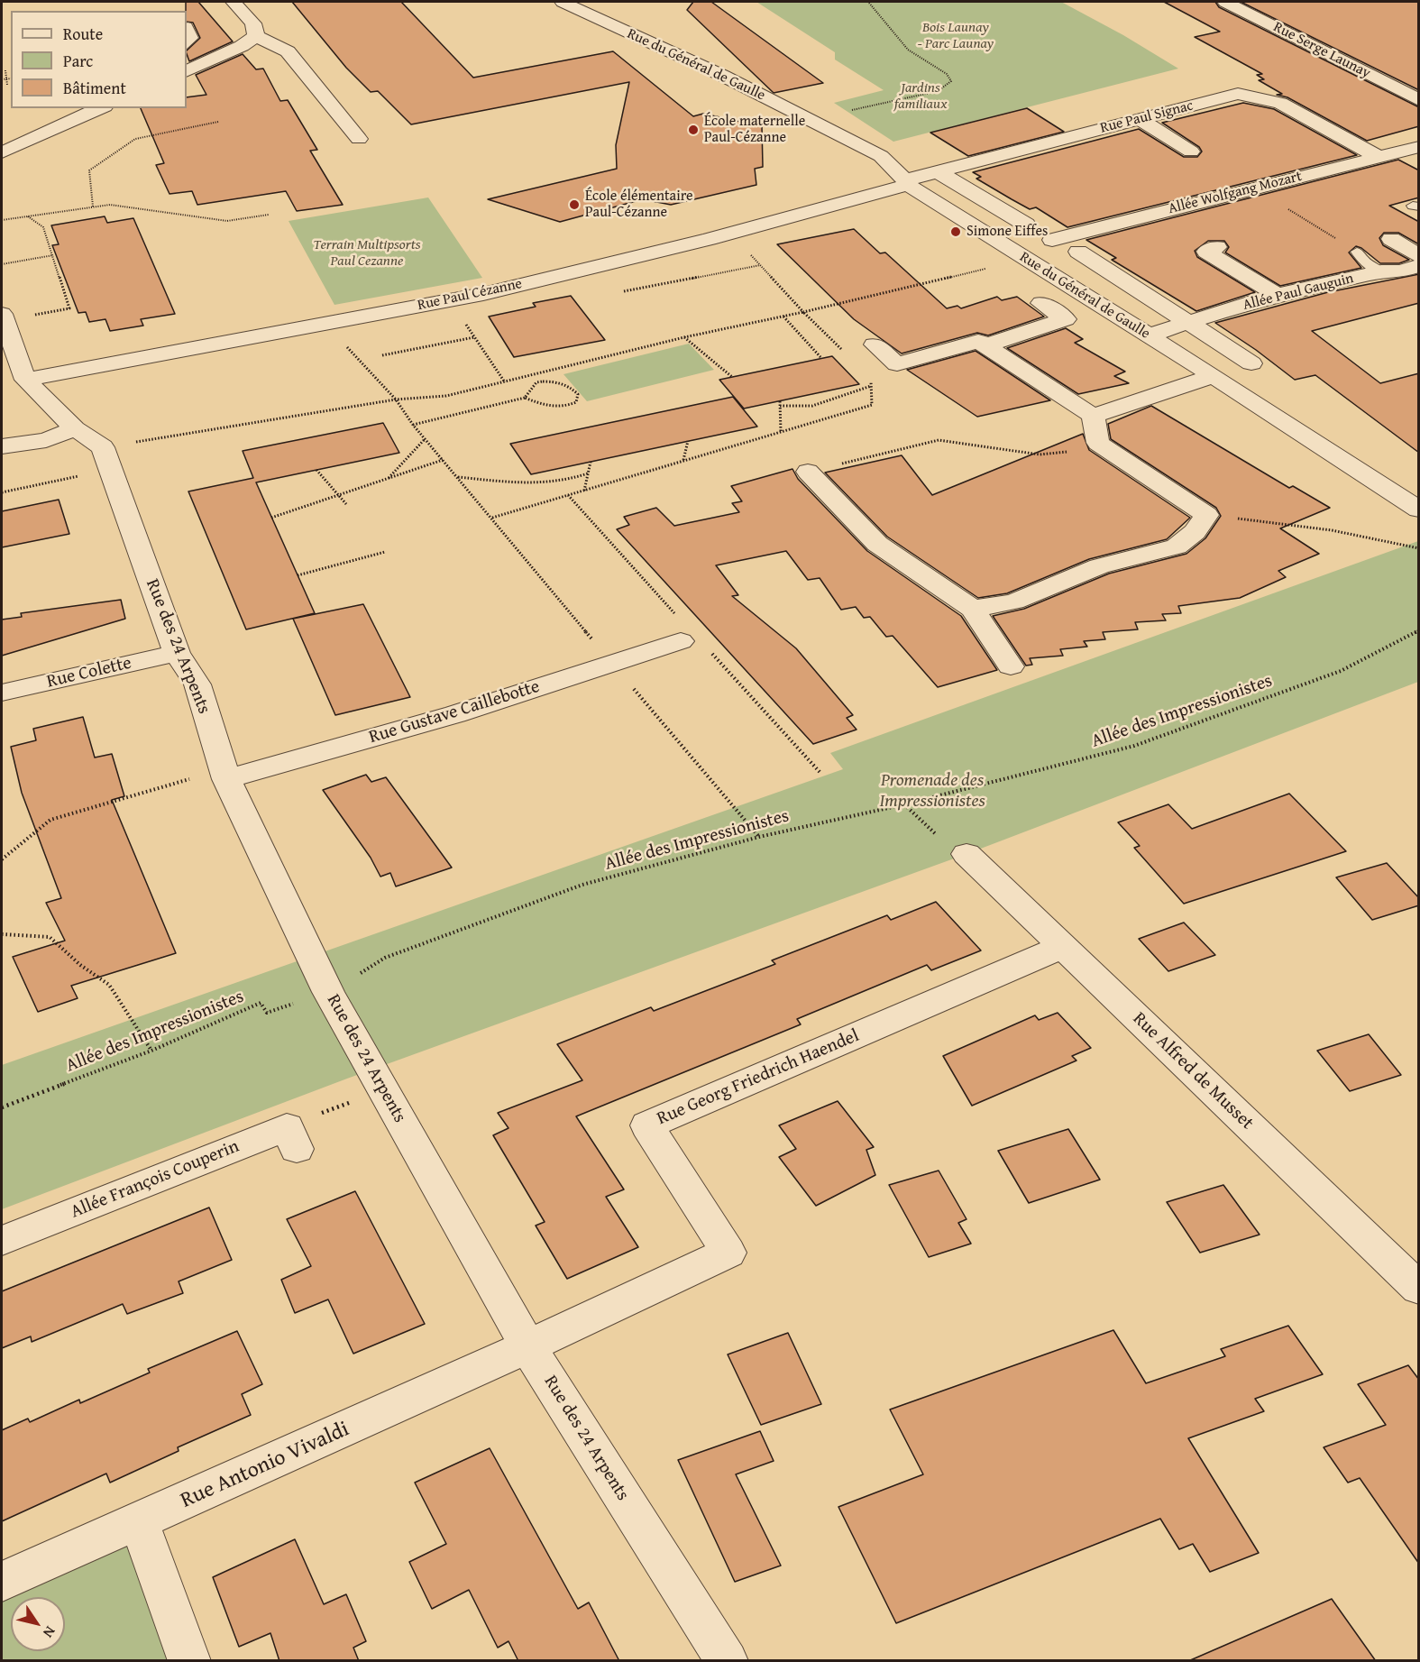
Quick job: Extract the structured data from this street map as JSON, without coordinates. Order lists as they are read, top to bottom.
{
  "streets": {
    "street": [
      "Rue Serge Launay",
      "Rue du Général de Gaulle",
      "Rue Paul Signac",
      "Allée Wolfgang Mozart",
      "Allée Paul Gauguin",
      "Rue Paul Cézanne",
      "Rue des 24 Arpents",
      "Rue Colette",
      "Rue Gustave Caillebotte",
      "Rue Alfred de Musset",
      "Rue Georg Friedrich Haendel",
      "Allée François Couperin",
      "Rue Antonio Vivaldi"
    ],
    "path": ["Allée des Impressionistes"]
  },
  "crossings": [
    ["Rue du Général de Gaulle", "Rue Paul Signac"],
    ["Rue du Général de Gaulle", "Allée Paul Gauguin"],
    ["Rue du Général de Gaulle", "Rue Paul Cézanne"],
    ["Rue Paul Signac", "Allée Wolfgang Mozart"],
    ["Rue Paul Signac", "Rue Paul Cézanne"],
    ["Rue Paul Cézanne", "Rue des 24 Arpents"],
    ["Rue des 24 Arpents", "Rue Colette"],
    ["Rue des 24 Arpents", "Allée des Impressionistes"],
    ["Rue des 24 Arpents", "Rue Gustave Caillebotte"],
    ["Rue des 24 Arpents", "Rue Georg Friedrich Haendel"],
    ["Rue des 24 Arpents", "Rue Antonio Vivaldi"],
    ["Rue Alfred de Musset", "Rue Georg Friedrich Haendel"],
    ["Rue Georg Friedrich Haendel", "Rue Antonio Vivaldi"]
  ],
  "parks": [
    "Bois Launay - Parc Launay",
    "Jardins familiaux",
    "Terrain Multipsorts Paul Cezanne",
    "Promenade des Impressionistes"
  ],
  "places": ["École maternelle Paul-Cézanne", "École élémentaire Paul-Cézanne", "Simone Eiffes"],
  "legend": ["Route", "Parc", "Bâtiment"],
  "north": "bottom right"
}
